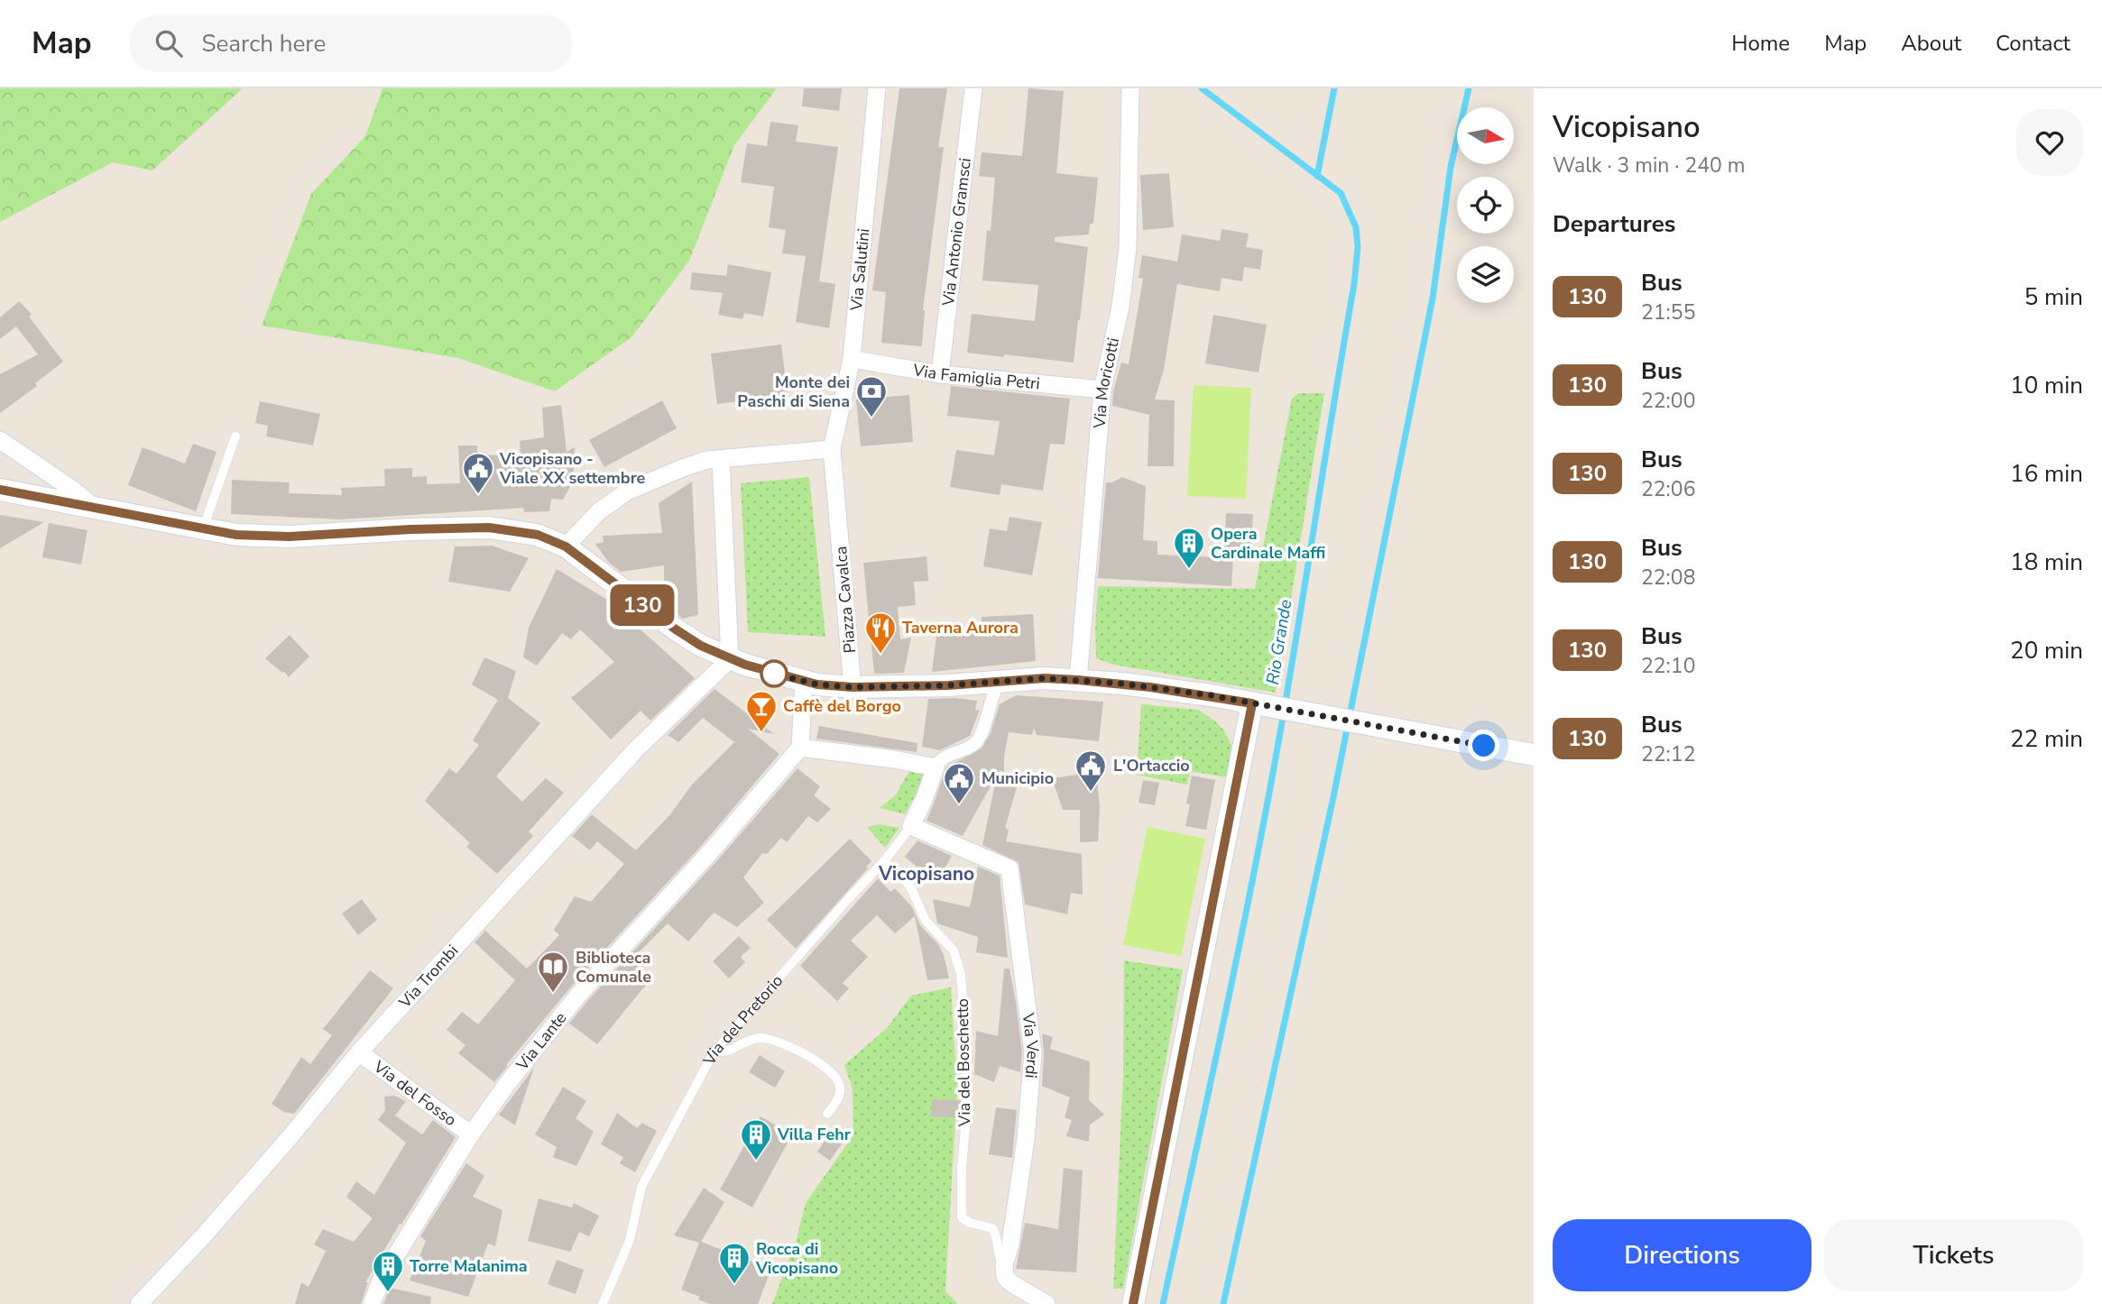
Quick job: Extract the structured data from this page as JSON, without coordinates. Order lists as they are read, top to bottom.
{
  "streets": {
    "street": [
      "Via Antonio Gramsci",
      "Via Salutini",
      "Via Famiglia Petri",
      "Via Moricotti",
      "Piazza Cavalca",
      "Via Trombi",
      "Via del Pretorio",
      "Via Lante",
      "Via Verdi",
      "Via del Fosso"
    ],
    "lane": ["Via del Boschetto"]
  },
  "crossings": [
    ["Via Antonio Gramsci", "Via Famiglia Petri"],
    ["Via Salutini", "Via Famiglia Petri"],
    ["Via Salutini", "Piazza Cavalca"],
    ["Via Famiglia Petri", "Via Moricotti"],
    ["Via Trombi", "Via del Fosso"],
    ["Via del Pretorio", "Via Verdi"],
    ["Via del Pretorio", "Via del Boschetto"],
    ["Via Lante", "Via del Fosso"],
    ["Via Verdi", "Via del Boschetto"]
  ],
  "districts": ["Vicopisano"],
  "water": ["Rio Grande"],
  "places": {
    "bank": ["Monte dei Paschi di Siena"],
    "public building": ["Vicopisano - Viale XX settembre", "L'Ortaccio", "Municipio"],
    "building": [
      "Opera Cardinale Maffi",
      "Villa Fehr",
      "Rocca di Vicopisano",
      "Torre Malanima"
    ],
    "restaurant": ["Taverna Aurora"],
    "bar": ["Caffè del Borgo"],
    "library": ["Biblioteca Comunale"]
  },
  "lines": ["bus line 130"],
  "north": "right",
  "page": {
    "header": "Map",
    "search": "Search here",
    "nav": [
      "Home",
      "Map",
      "About",
      "Contact"
    ],
    "on_map": "130",
    "heading": [
      ["Vicopisano", "Walk · 3 min · 240 m"],
      "Departures"
    ],
    "list": [
      {
        "mark": "130",
        "name": "Bus",
        "note": "21:55",
        "value": "5 min"
      },
      {
        "mark": "130",
        "name": "Bus",
        "note": "22:00",
        "value": "10 min"
      },
      {
        "mark": "130",
        "name": "Bus",
        "note": "22:06",
        "value": "16 min"
      },
      {
        "mark": "130",
        "name": "Bus",
        "note": "22:08",
        "value": "18 min"
      },
      {
        "mark": "130",
        "name": "Bus",
        "note": "22:10",
        "value": "20 min"
      },
      {
        "mark": "130",
        "name": "Bus",
        "note": "22:12",
        "value": "22 min"
      }
    ],
    "buttons": ["Directions", "Tickets"]
  }
}
